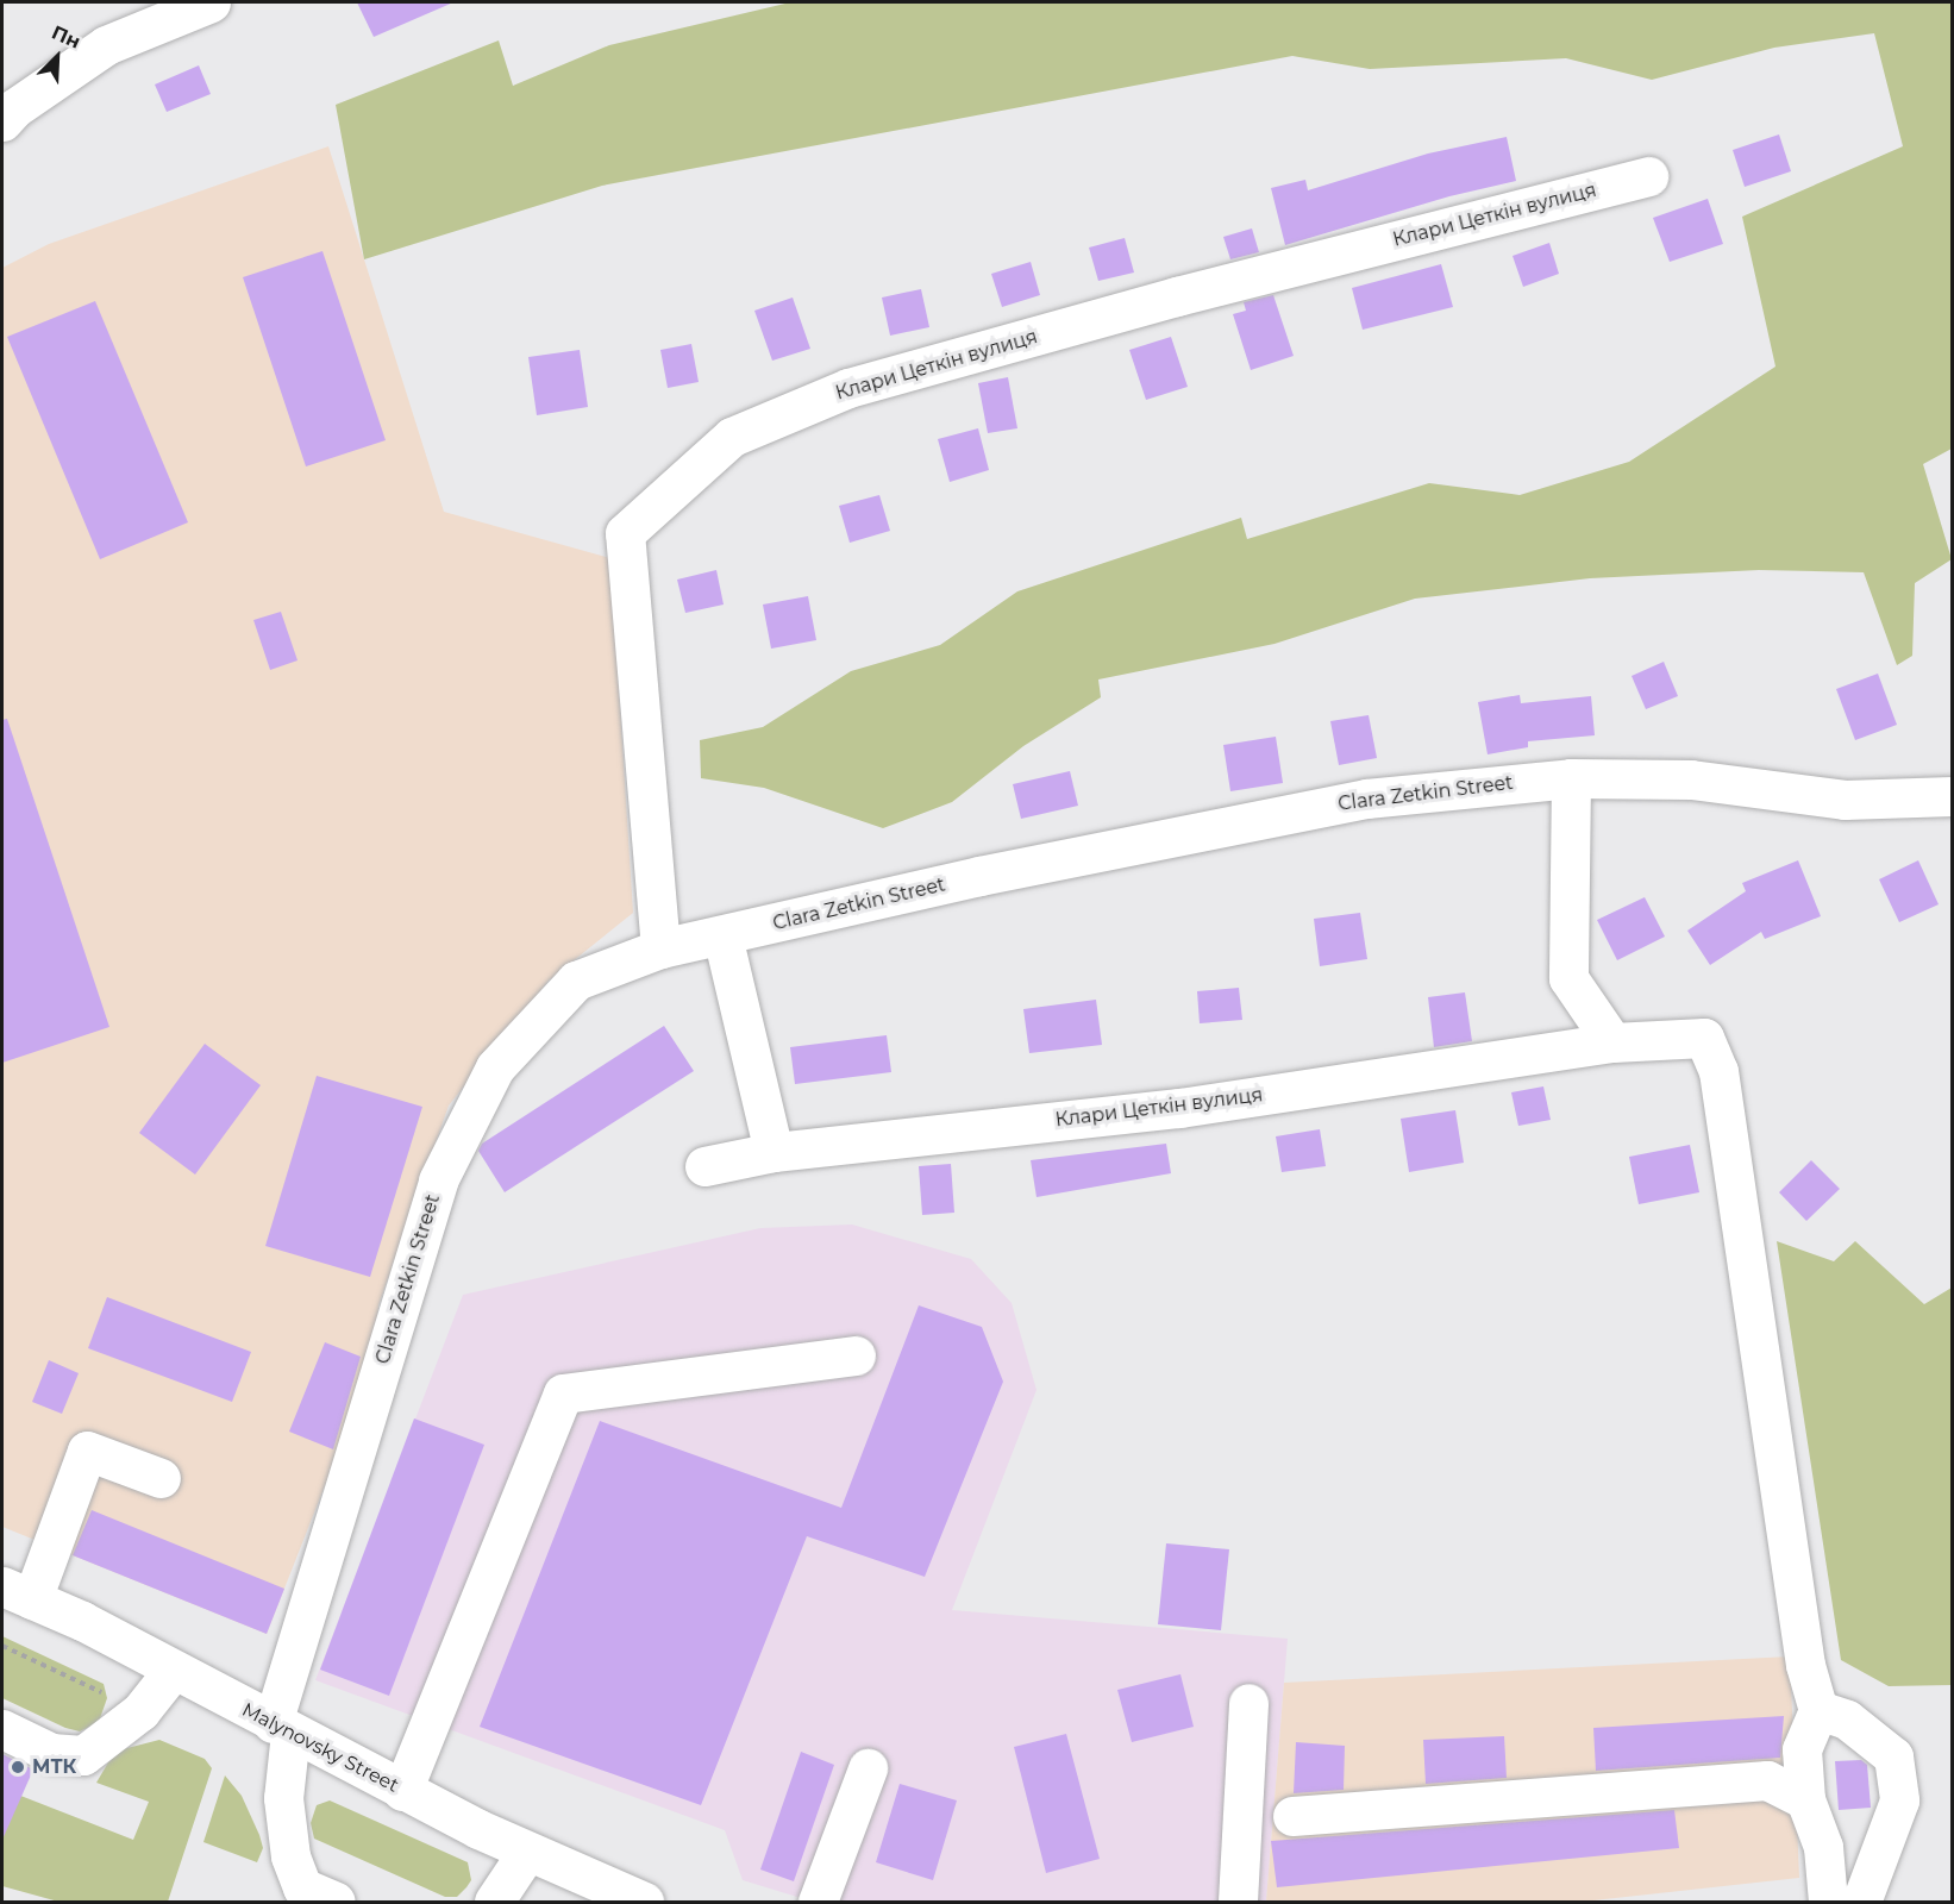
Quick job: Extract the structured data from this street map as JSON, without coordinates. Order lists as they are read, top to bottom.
{
  "streets": {
    "street": ["Клари Цеткін вулиця", "Clara Zetkin Street", "Malynovsky Street"]
  },
  "crossings": [
    ["Клари Цеткін вулиця", "Clara Zetkin Street"],
    ["Clara Zetkin Street", "Malynovsky Street"]
  ],
  "places": ["МТК"],
  "north": "top right"
}
